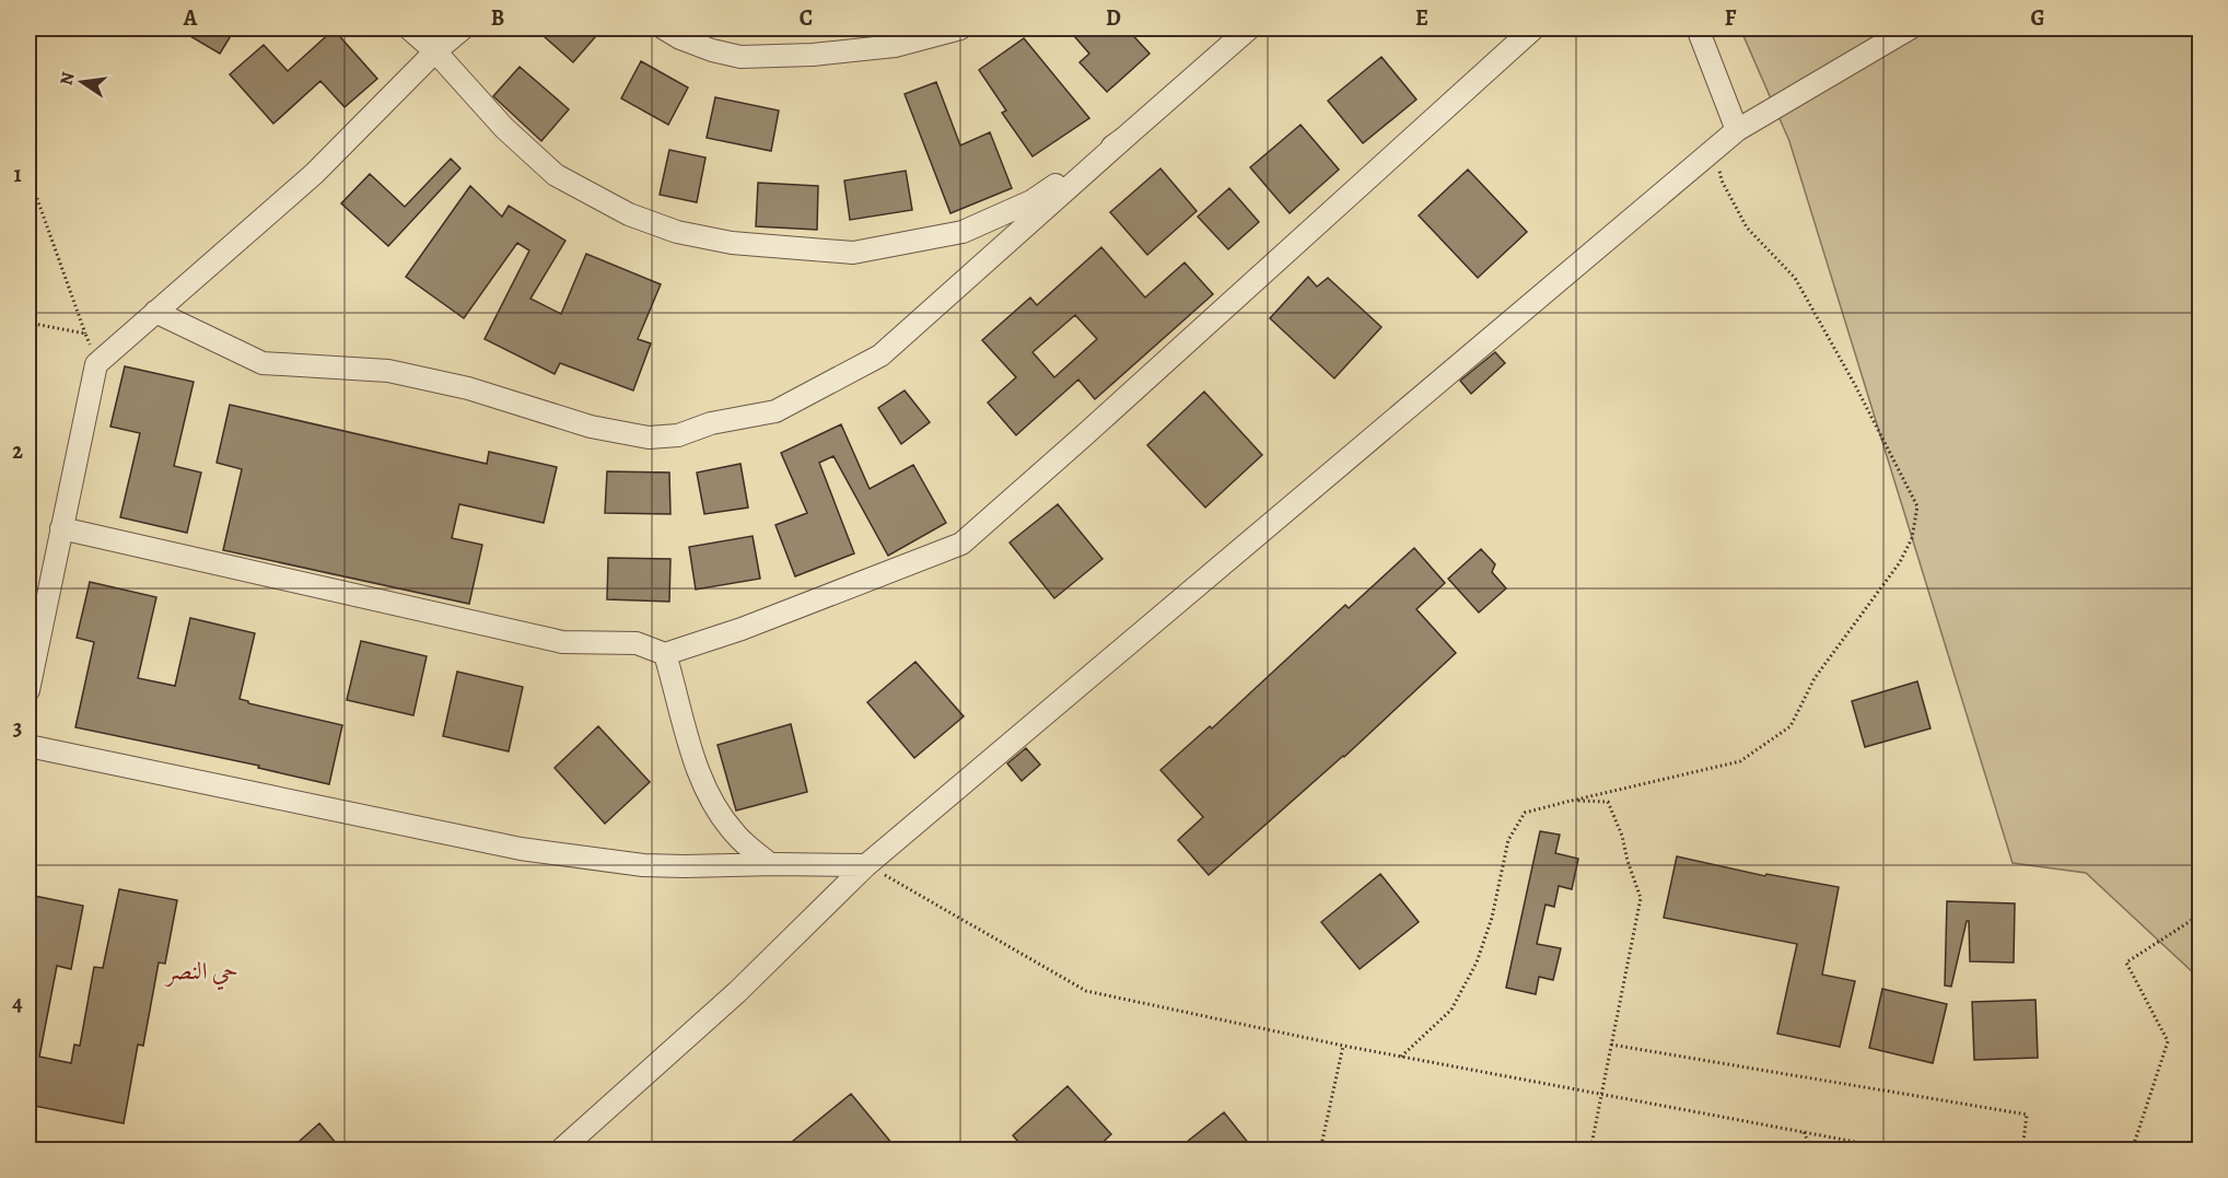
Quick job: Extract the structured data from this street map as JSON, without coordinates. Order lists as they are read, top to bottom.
{
  "districts": ["حي النصر"],
  "north": "left",
  "grid": {
    "columns": [
      "A",
      "B",
      "C",
      "D",
      "E",
      "F",
      "G"
    ],
    "rows": [
      "1",
      "2",
      "3",
      "4"
    ]
  }
}
